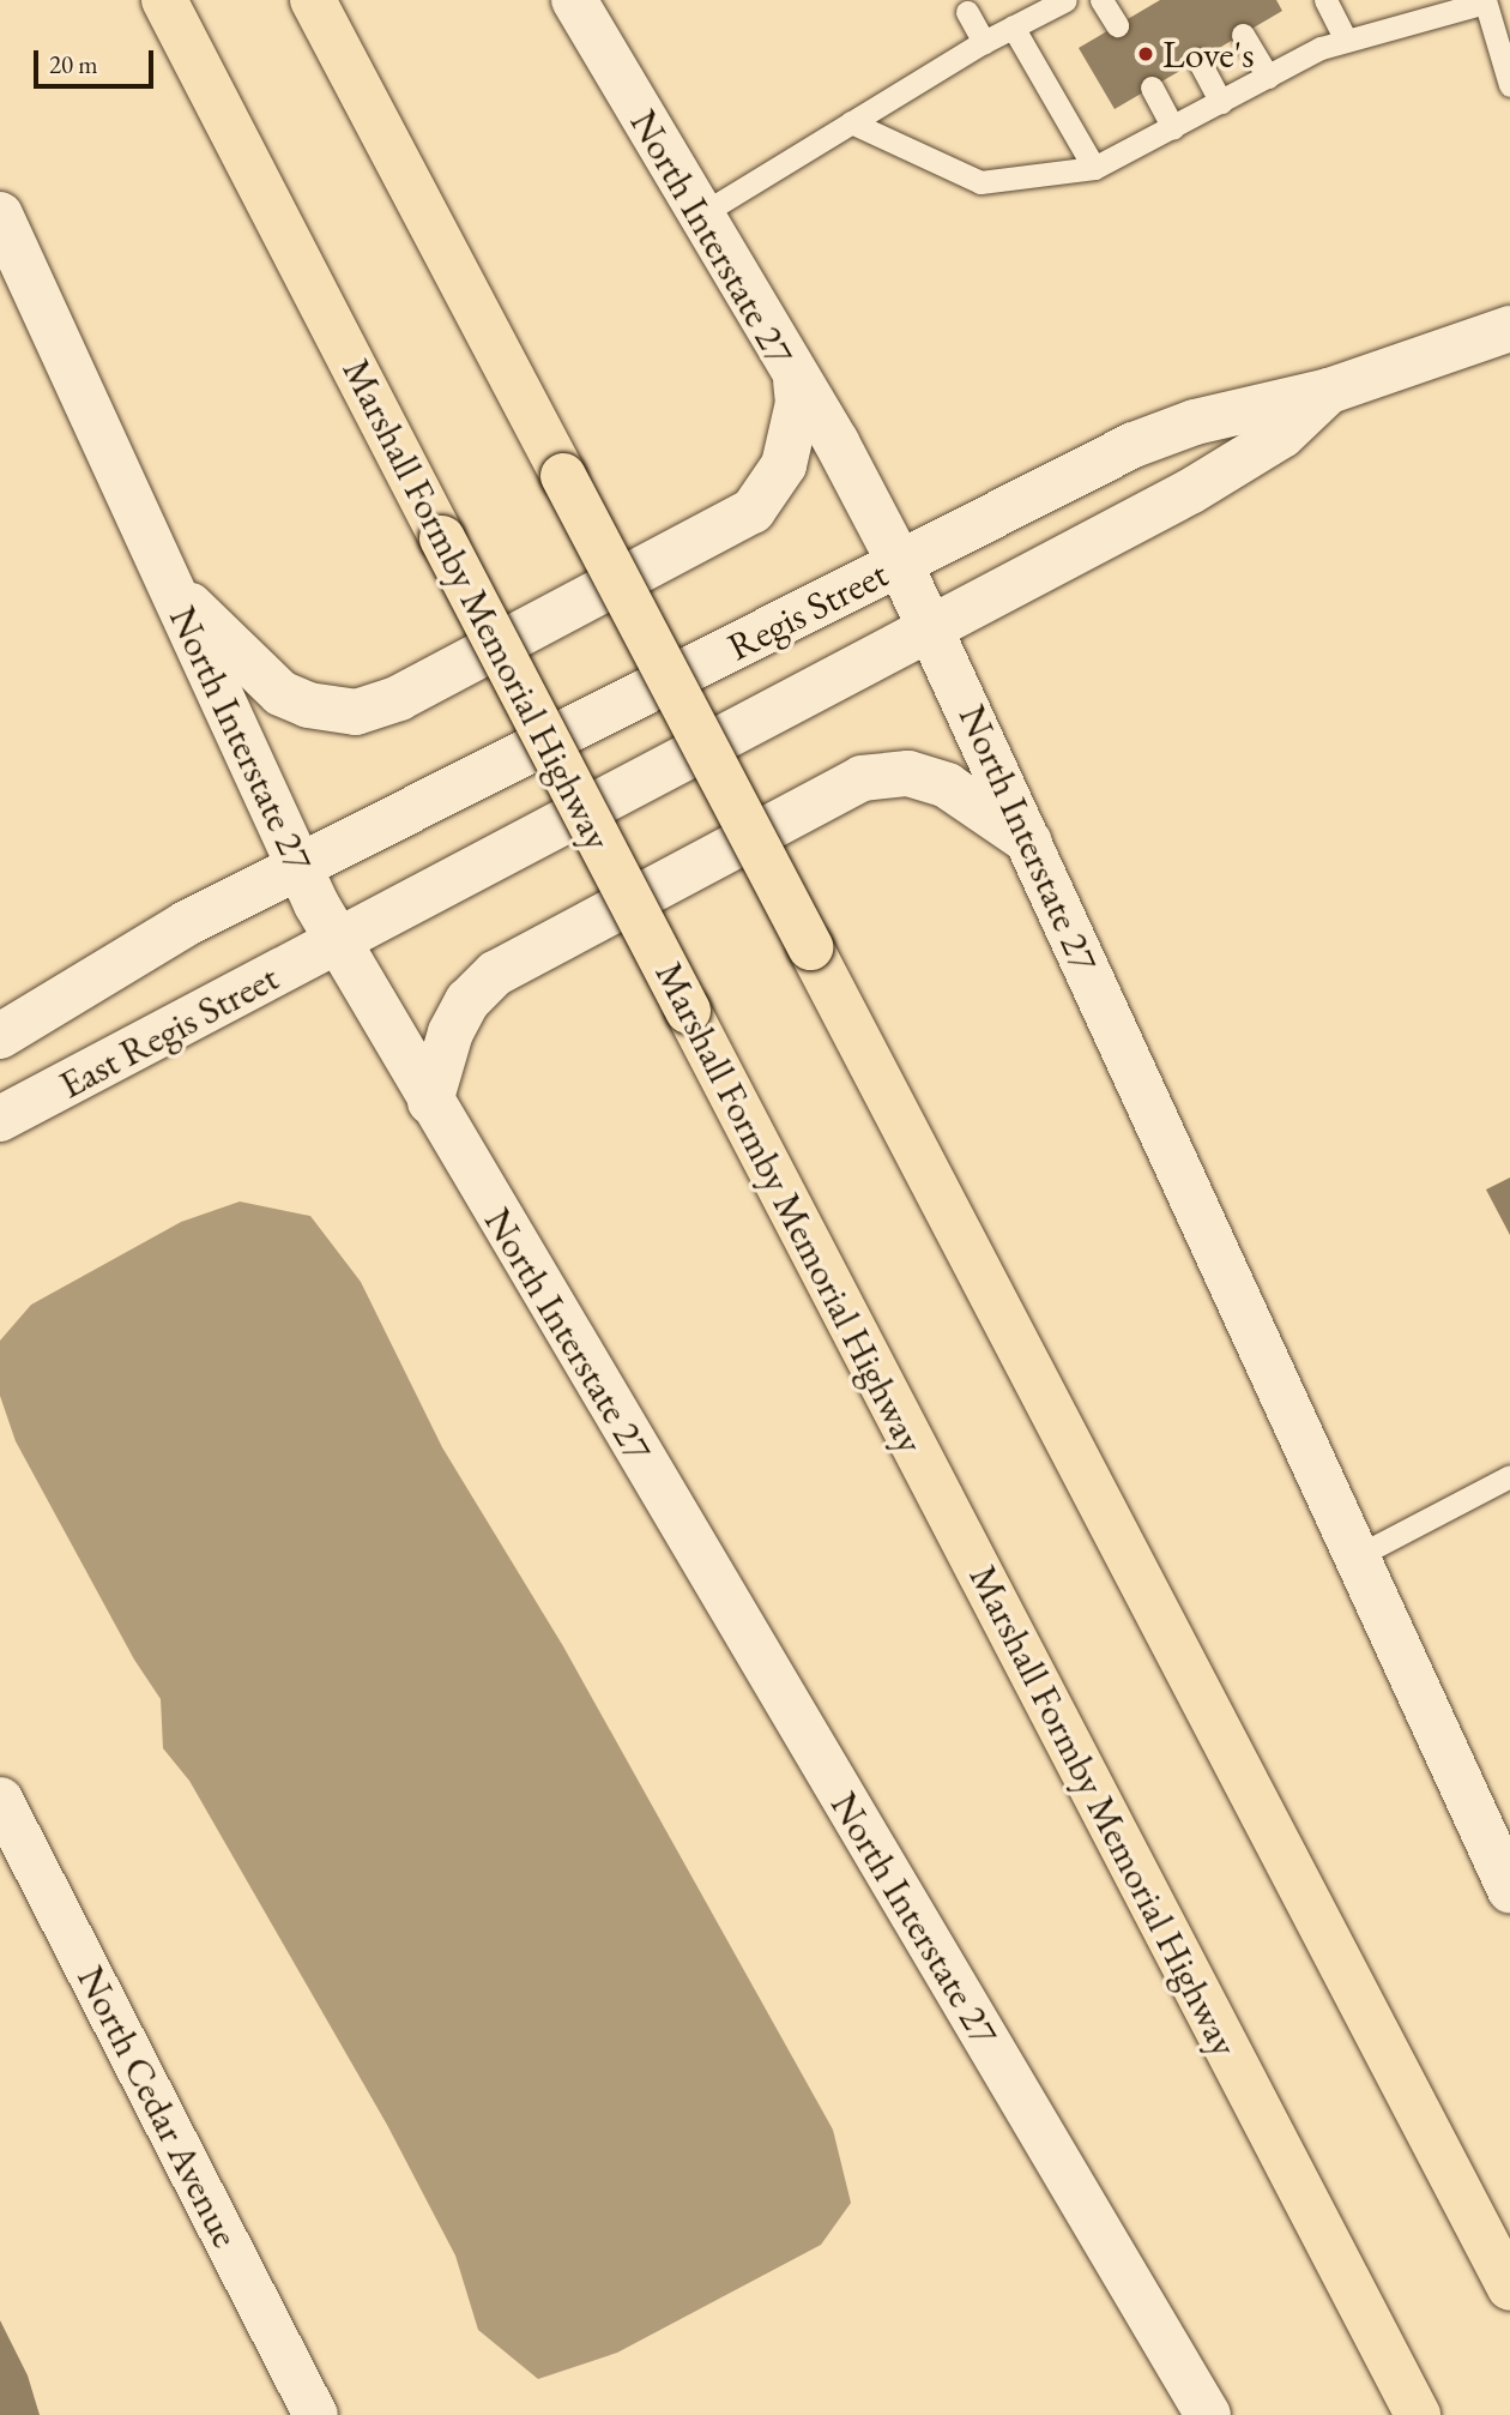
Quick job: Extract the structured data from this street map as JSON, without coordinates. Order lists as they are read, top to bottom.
{
  "streets": {
    "highway": ["Marshall Formby Memorial Highway"],
    "main road": ["North Interstate 27", "Regis Street", "East Regis Street"],
    "street": ["North Cedar Avenue"]
  },
  "crossings": [
    ["North Interstate 27", "Regis Street"],
    ["North Interstate 27", "East Regis Street"],
    ["Regis Street", "East Regis Street"]
  ],
  "places": ["Love's"],
  "scale_bar": "20 m"
}
